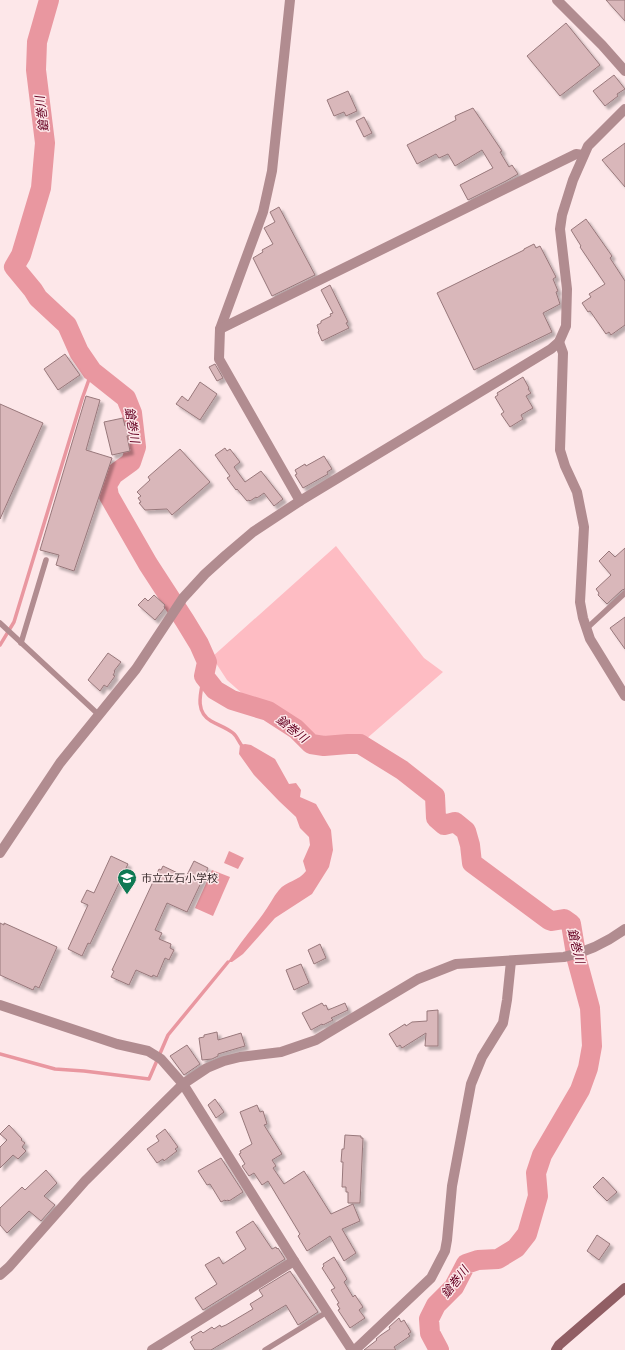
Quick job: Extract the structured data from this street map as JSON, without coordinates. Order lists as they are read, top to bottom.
{
  "water": ["鎗巻川"],
  "places": {
    "school or university": ["市立立石小学校"]
  }
}
